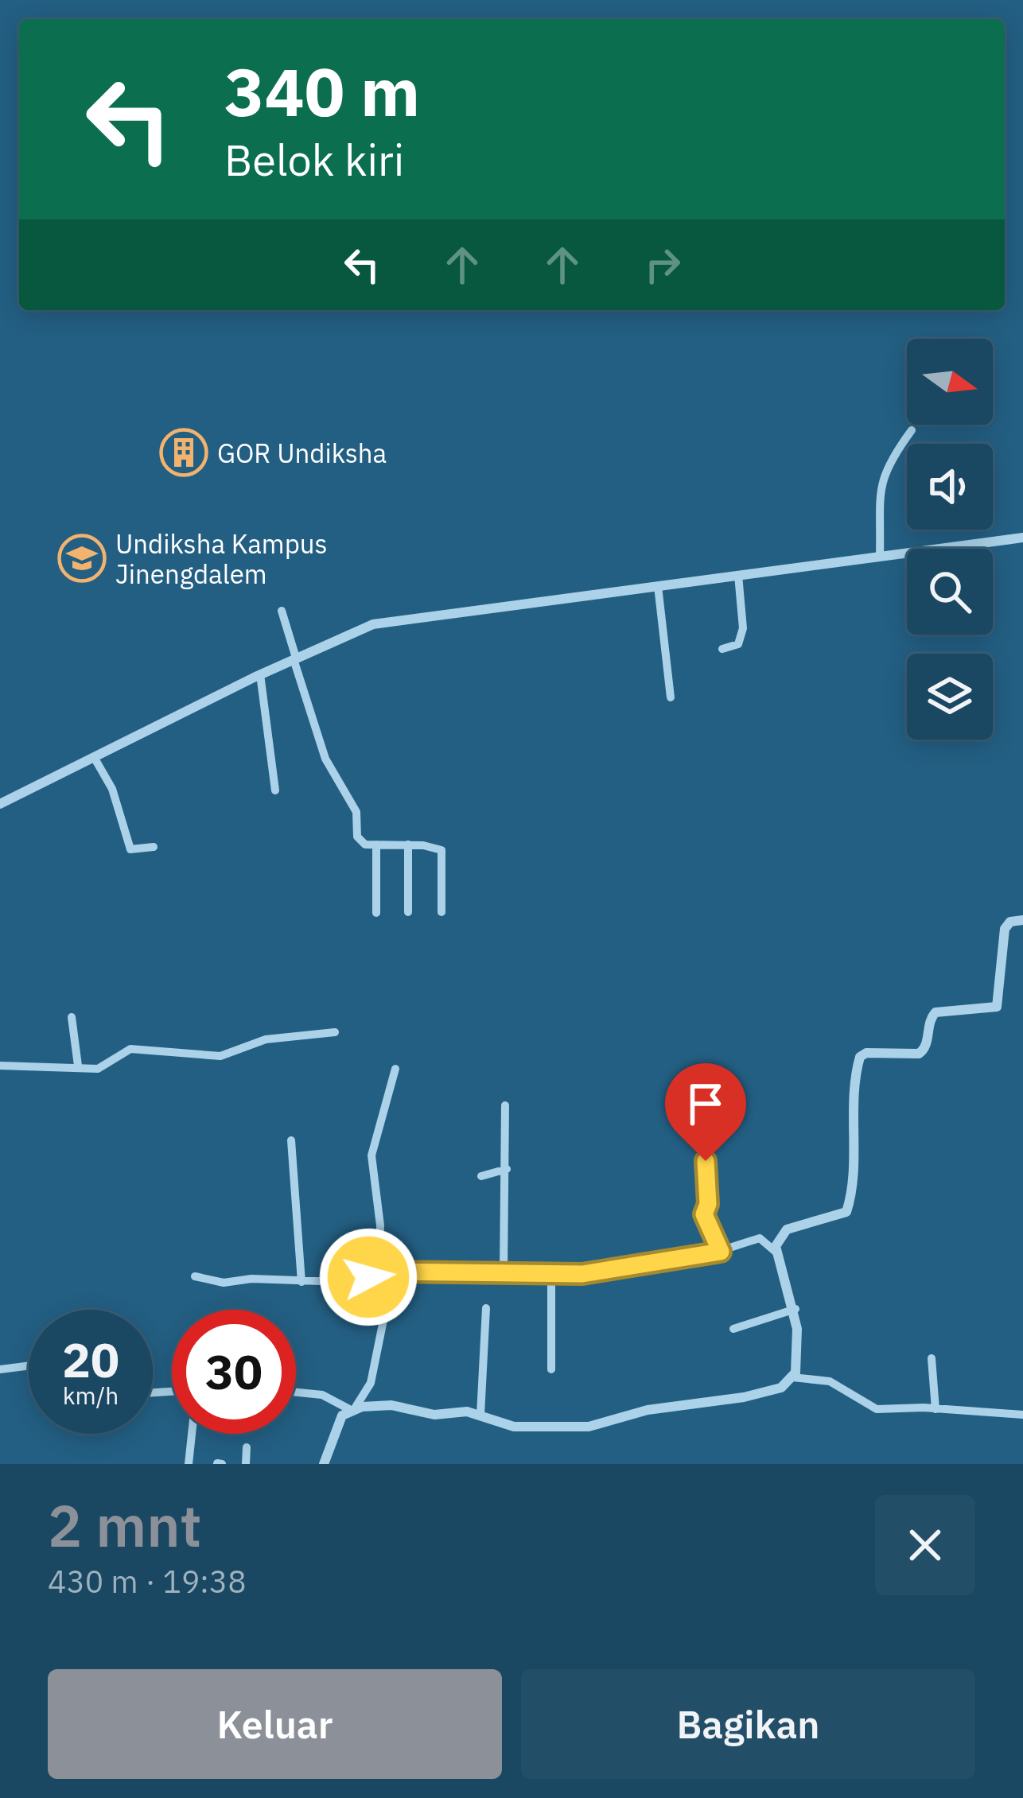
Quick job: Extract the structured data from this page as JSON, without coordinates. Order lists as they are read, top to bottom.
{
  "places": {
    "building": ["GOR Undiksha"],
    "school or university": ["Undiksha Kampus Jinengdalem"]
  },
  "north": "right",
  "page": {
    "turn": ["340 m", "Belok kiri"],
    "speed": "20 km/h",
    "limit": "30",
    "heading": ["2 mnt", "430 m · 19:38"],
    "buttons": ["Keluar", "Bagikan"]
  }
}
